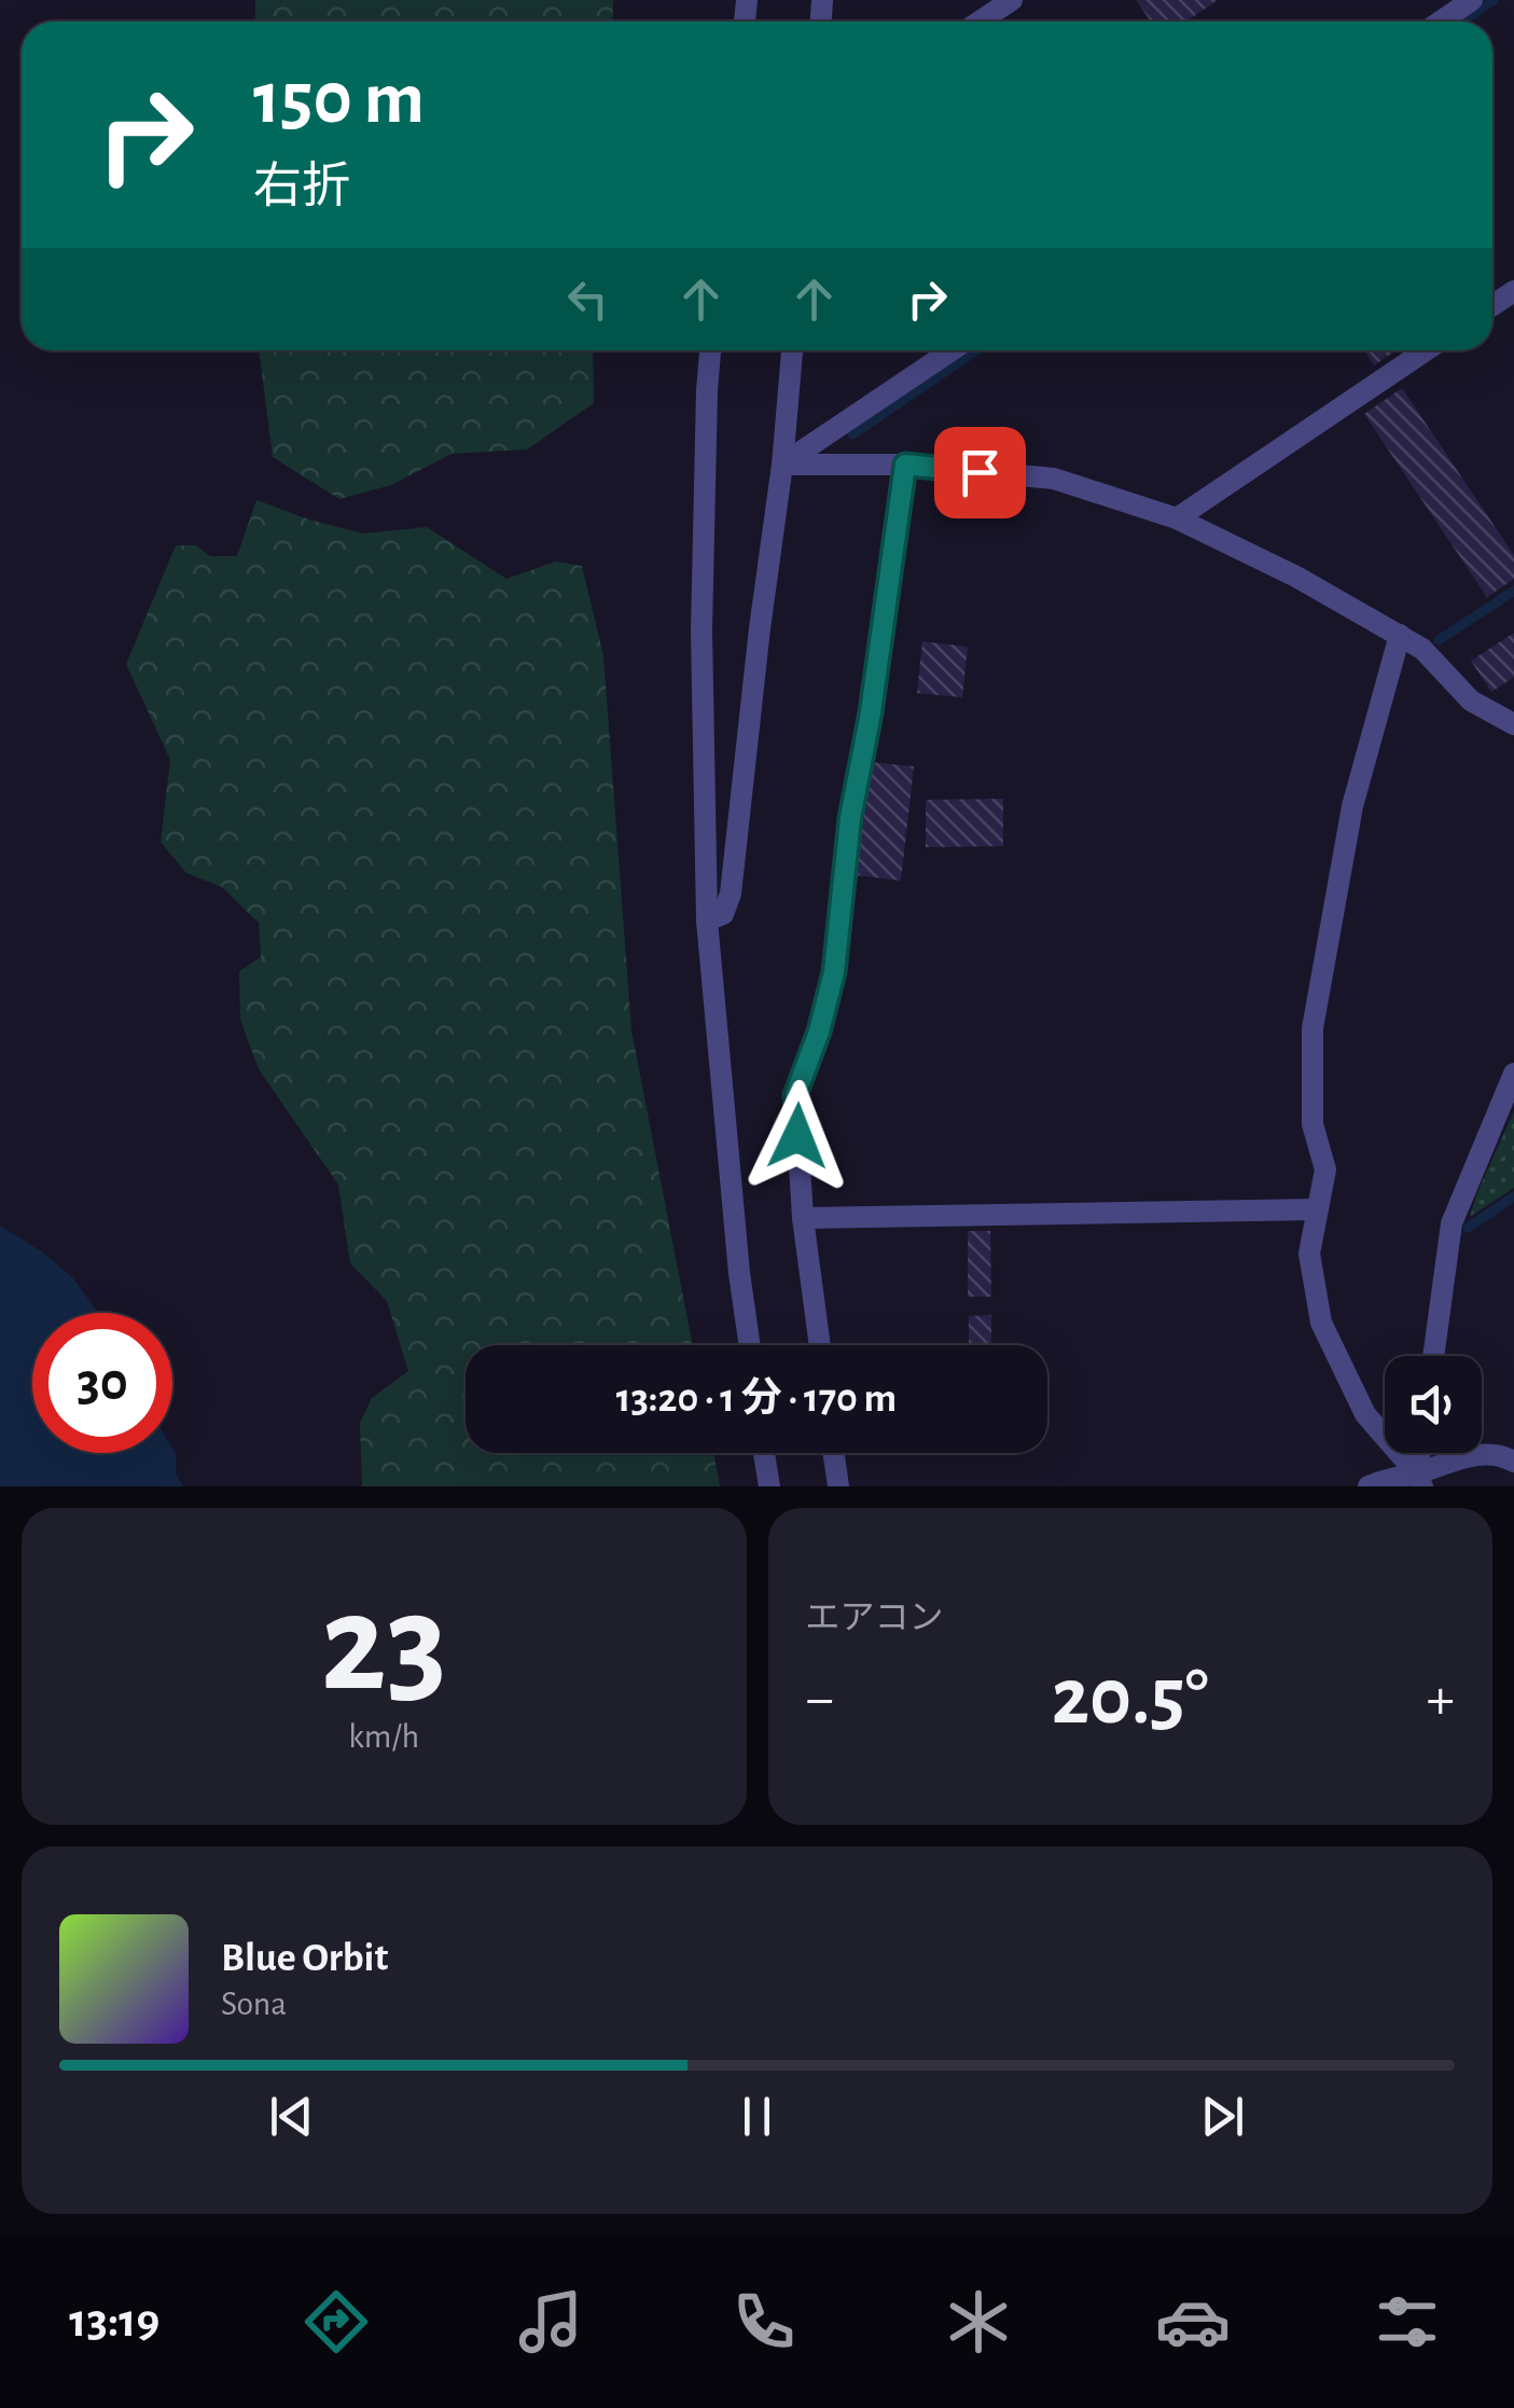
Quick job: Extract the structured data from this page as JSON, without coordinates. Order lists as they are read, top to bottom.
{
  "page": {
    "turn": ["150 m", "右折"],
    "limit": "30",
    "trip": "13:20 · 1 分 · 170 m",
    "tile": [
      ["23", "km/h"],
      "エアコン"
    ],
    "heat": ["−", "20.5°", "+"],
    "song": ["Blue Orbit", "Sona"],
    "tabs": "13:19"
  }
}
